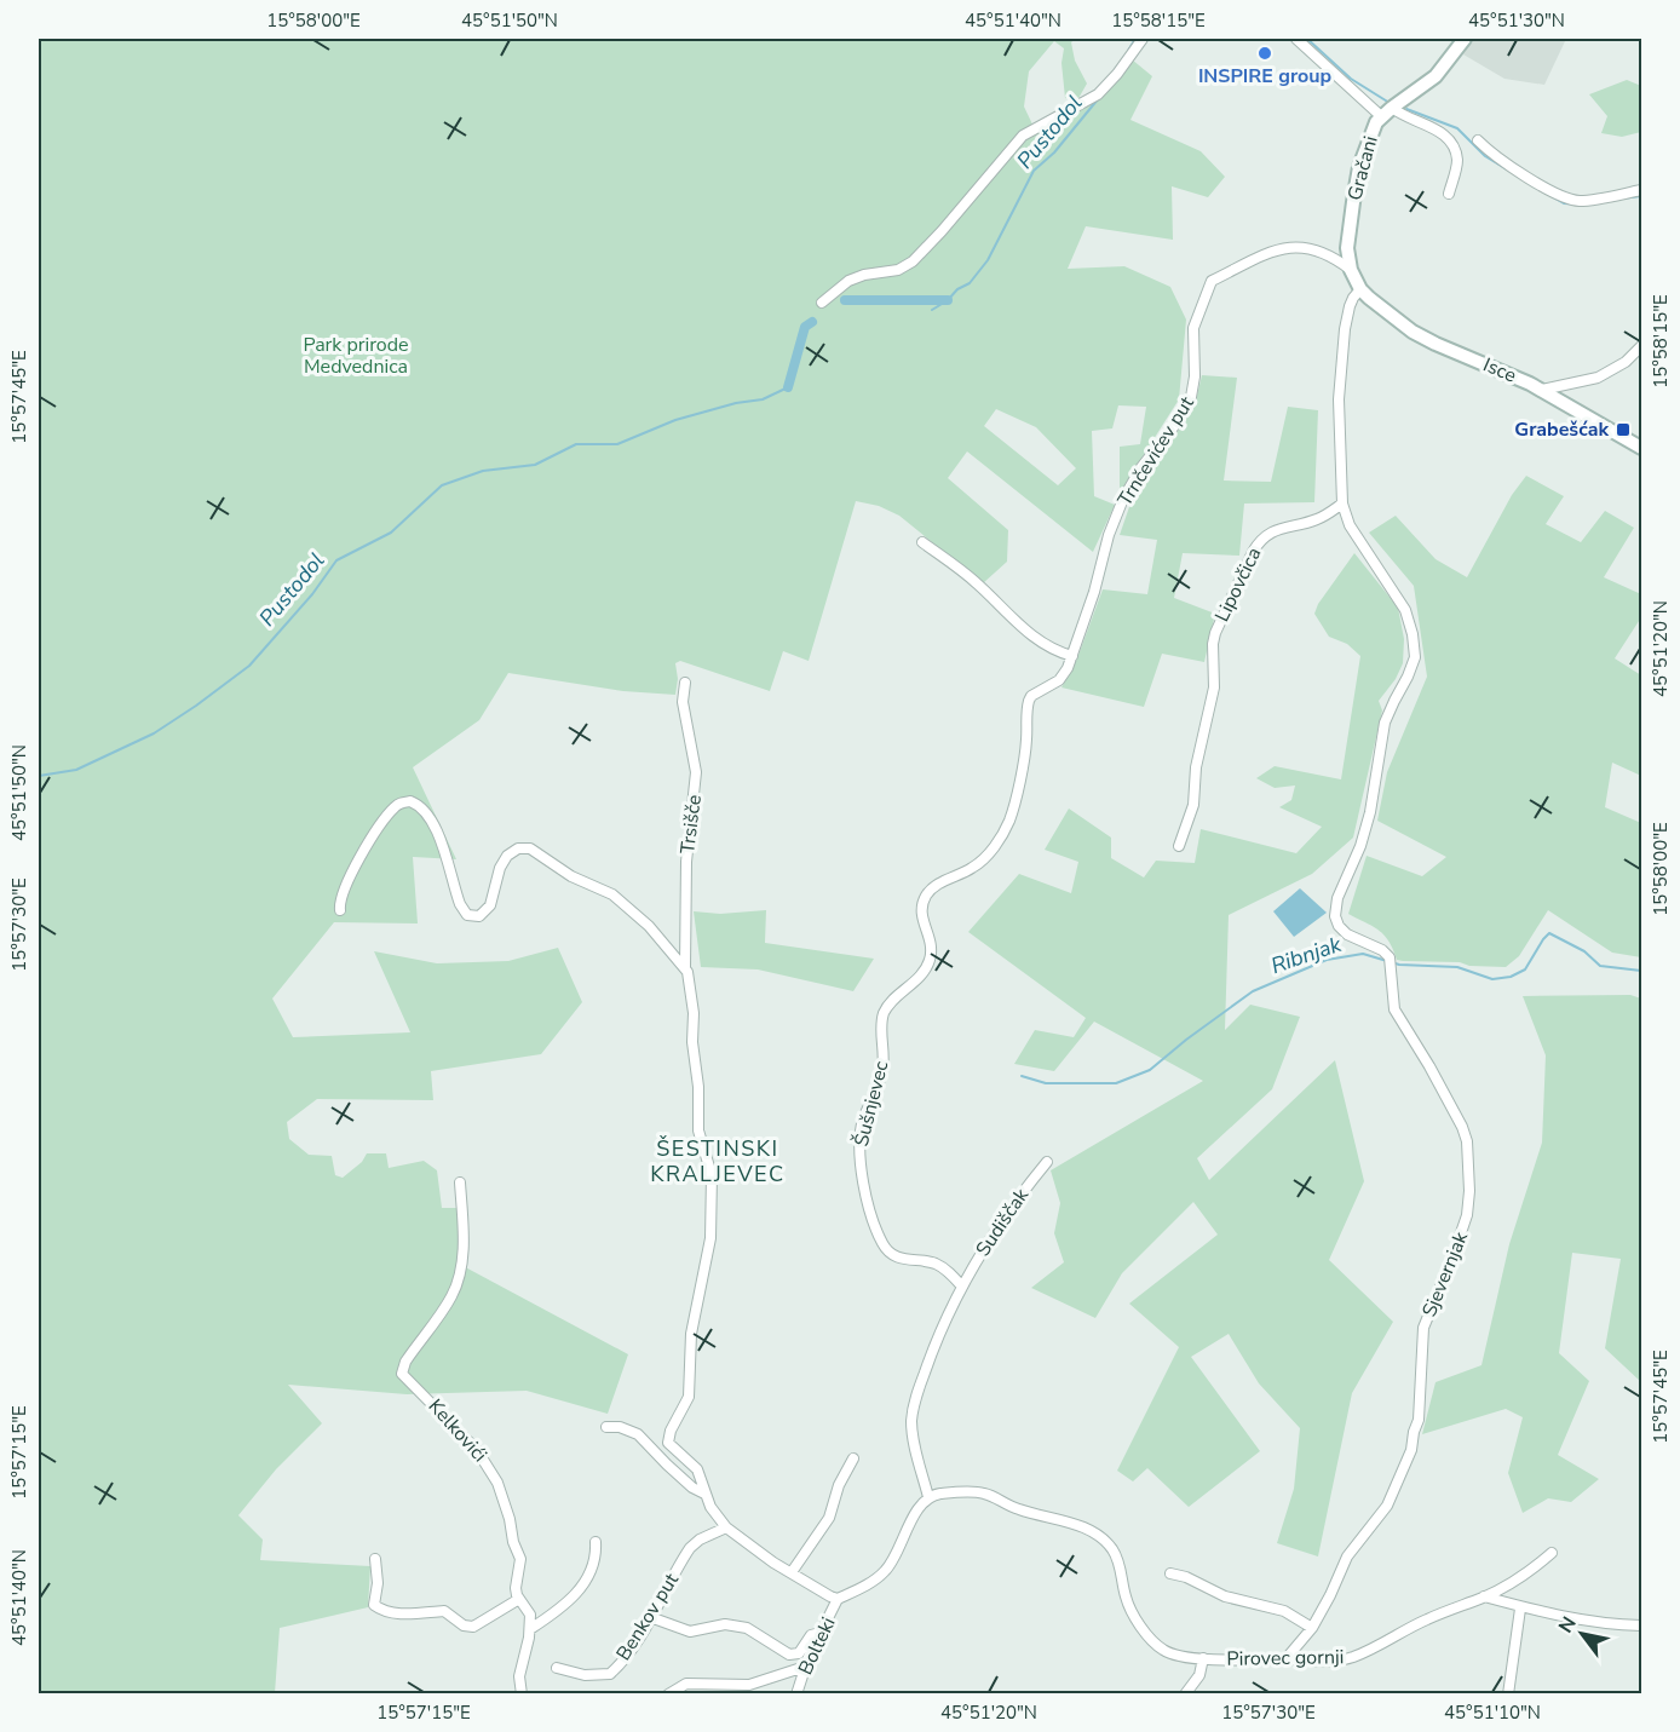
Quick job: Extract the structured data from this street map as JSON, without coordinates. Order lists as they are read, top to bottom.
{
  "streets": {
    "street": [
      "Gračani",
      "Isce",
      "Trnčevićev put",
      "Lipovčica",
      "Trsišče",
      "Šušnjevec",
      "Sudiščak",
      "Sjevernjak",
      "Kelkovići",
      "Benkov put",
      "Bolteki",
      "Pirovec gornji"
    ]
  },
  "crossings": [
    ["Gračani", "Isce"],
    ["Gračani", "Trnčevićev put"],
    ["Trnčevićev put", "Šušnjevec"],
    ["Lipovčica", "Sjevernjak"],
    ["Šušnjevec", "Sudiščak"],
    ["Sjevernjak", "Pirovec gornji"]
  ],
  "districts": ["ŠESTINSKI KRALJEVEC"],
  "water": ["Pustodol", "Ribnjak"],
  "parks": ["Park prirode Medvednica"],
  "places": {
    "other": ["INSPIRE group"],
    "transit": ["Grabešćak"]
  },
  "north": "top left",
  "coordinates": [
    "15°58'00\"E",
    "45°51'50\"N",
    "45°51'40\"N",
    "15°58'15\"E",
    "45°51'30\"N",
    "15°57'45\"E",
    "45°51'20\"N",
    "15°57'30\"E",
    "15°57'15\"E",
    "45°51'10\"N"
  ]
}
